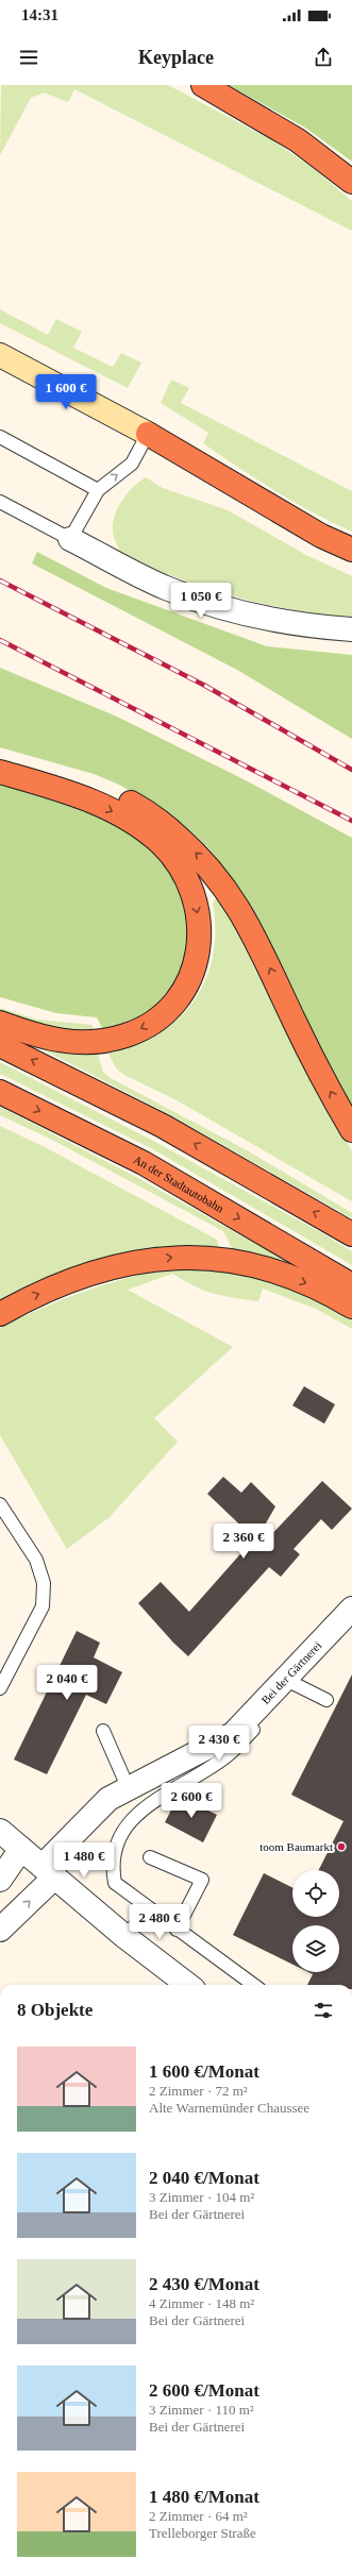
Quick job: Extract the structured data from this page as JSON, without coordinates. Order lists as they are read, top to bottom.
{
  "streets": {
    "highway": ["An der Stadtautobahn"],
    "street": ["Bei der Gärtnerei"]
  },
  "places": ["toom Baumarkt"],
  "page": {
    "status": "14:31",
    "header": "Keyplace",
    "price": [
      "1 600 €",
      "1 050 €",
      "2 360 €",
      "2 040 €",
      "2 430 €",
      "2 600 €",
      "1 480 €",
      "2 480 €"
    ],
    "heading": "8 Objekte",
    "list": [
      {
        "name": "1 600 €/Monat",
        "note": "2 Zimmer · 72 m² · Alte Warnemünder Chaussee"
      },
      {
        "name": "2 040 €/Monat",
        "note": "3 Zimmer · 104 m² · Bei der Gärtnerei"
      },
      {
        "name": "2 430 €/Monat",
        "note": "4 Zimmer · 148 m² · Bei der Gärtnerei"
      },
      {
        "name": "2 600 €/Monat",
        "note": "3 Zimmer · 110 m² · Bei der Gärtnerei"
      },
      {
        "name": "1 480 €/Monat",
        "note": "2 Zimmer · 64 m² · Trelleborger Straße"
      }
    ]
  }
}
